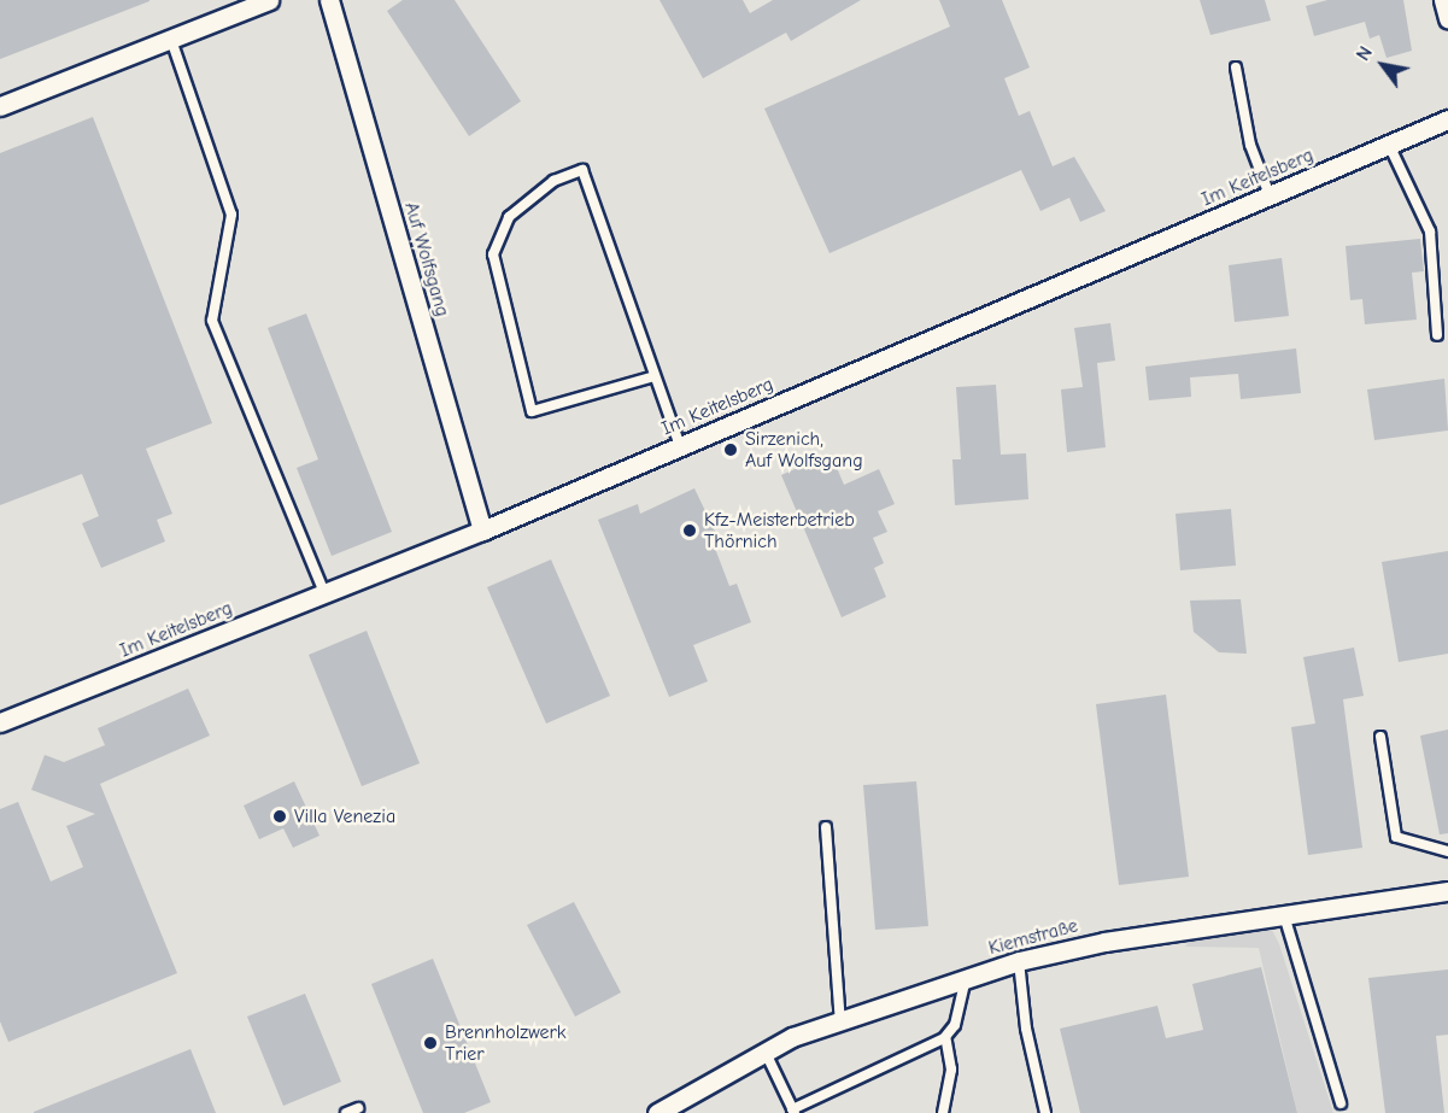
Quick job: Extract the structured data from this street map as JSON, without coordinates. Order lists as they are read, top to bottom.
{
  "streets": {
    "street": ["Im Keitelsberg", "Auf Wolfsgang", "Kiemstraße"]
  },
  "crossings": [
    ["Im Keitelsberg", "Auf Wolfsgang"]
  ],
  "places": [
    "Sirzenich, Auf Wolfsgang",
    "Kfz-Meisterbetrieb Thörnich",
    "Villa Venezia",
    "Brennholzwerk Trier"
  ],
  "north": "top left"
}
